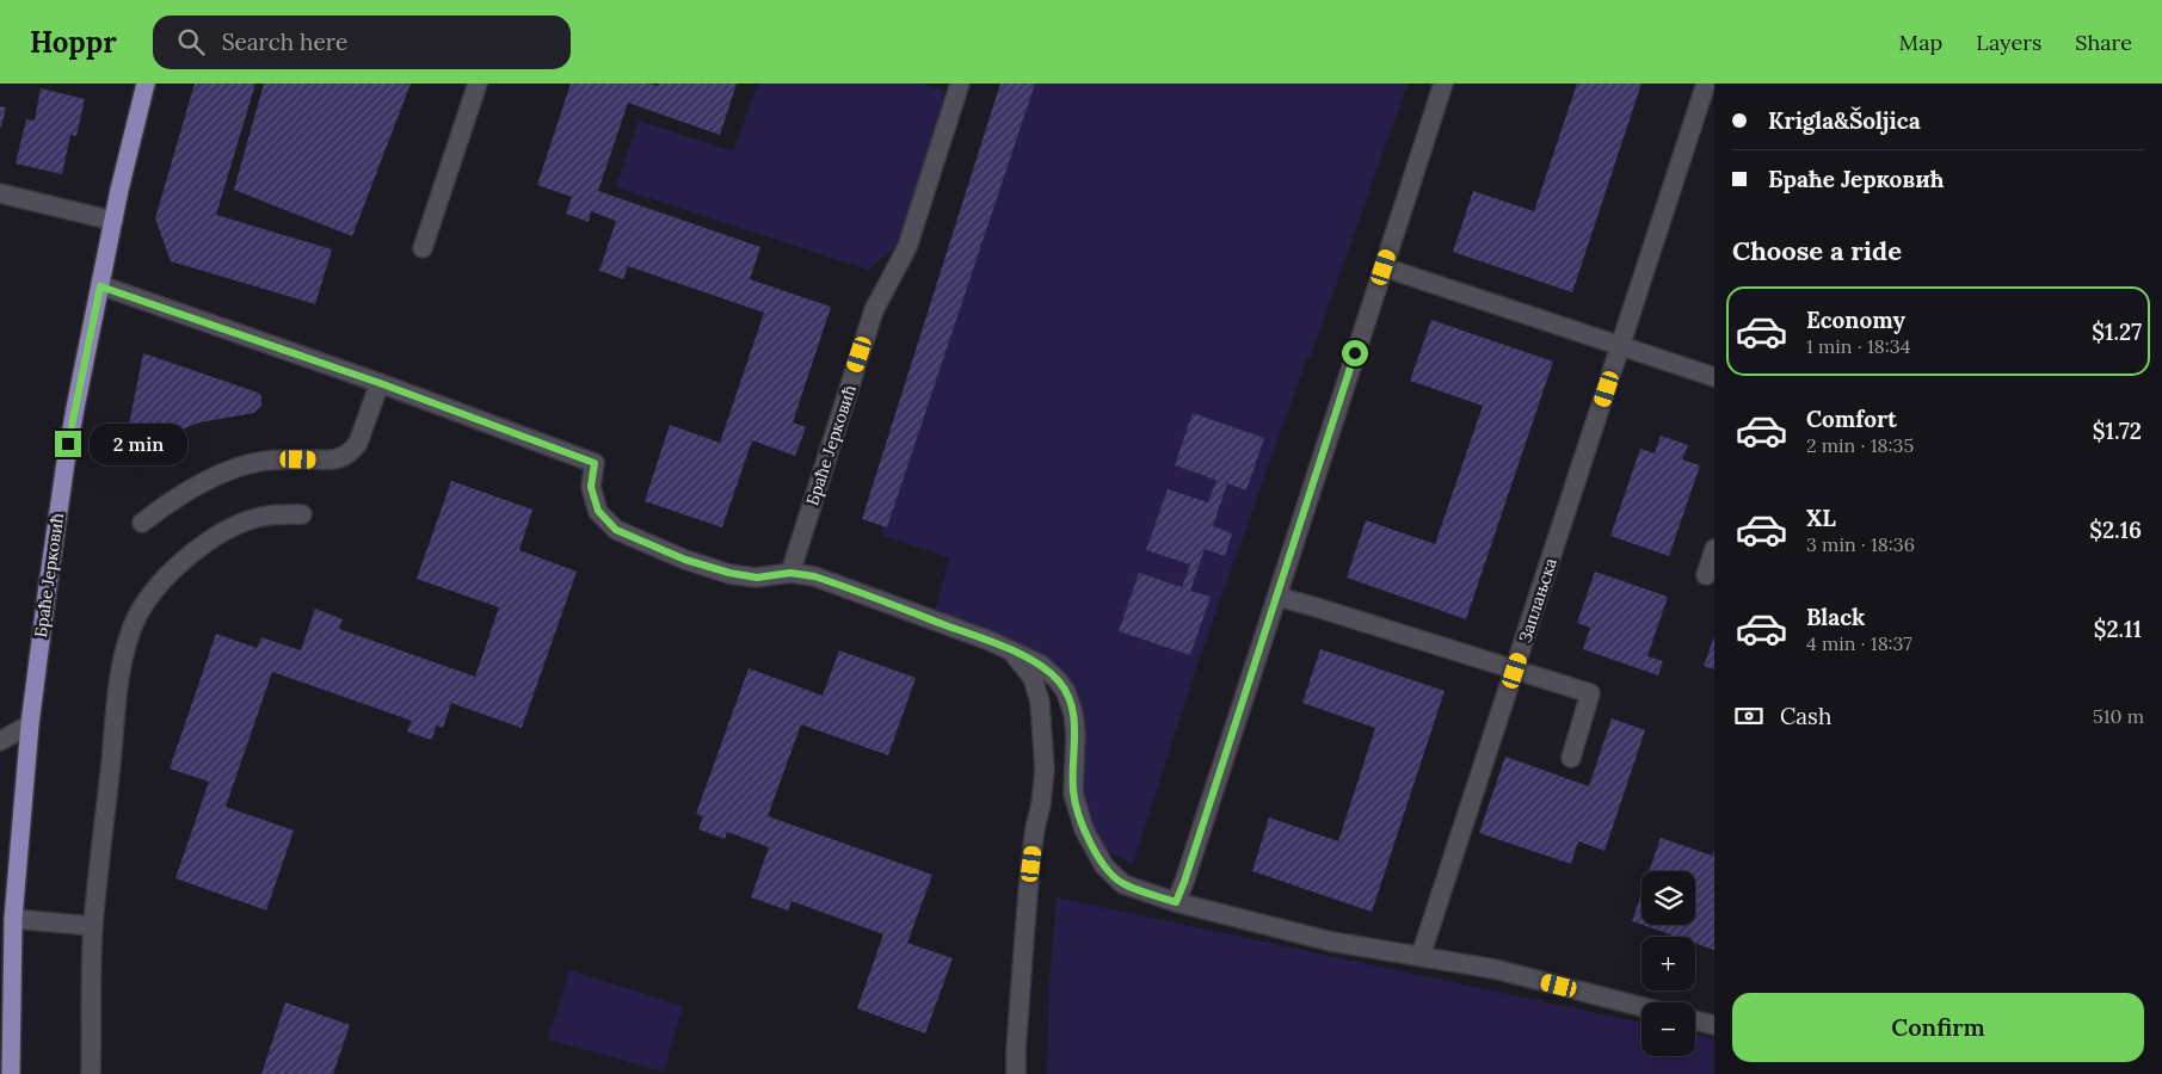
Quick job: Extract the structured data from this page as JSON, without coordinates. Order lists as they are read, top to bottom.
{
  "streets": {
    "main road": ["Браће Јерковић"],
    "street": ["Заплањска"]
  },
  "page": {
    "header": "Hoppr",
    "search": "Search here",
    "nav": ["Map", "Layers", "Share"],
    "banner": ["Krigla&Šoljica", "Браће Јерковић"],
    "heading": "Choose a ride",
    "list": [
      {
        "name": "Economy",
        "note": "1 min · 18:34",
        "value": "$1.27"
      },
      {
        "name": "Comfort",
        "note": "2 min · 18:35",
        "value": "$1.72"
      },
      {
        "name": "XL",
        "note": "3 min · 18:36",
        "value": "$2.16"
      },
      {
        "name": "Black",
        "note": "4 min · 18:37",
        "value": "$2.11"
      }
    ],
    "bubble": "2 min",
    "pay": ["Cash", "510 m"],
    "map_buttons": ["+", "−"],
    "buttons": "Confirm"
  }
}
